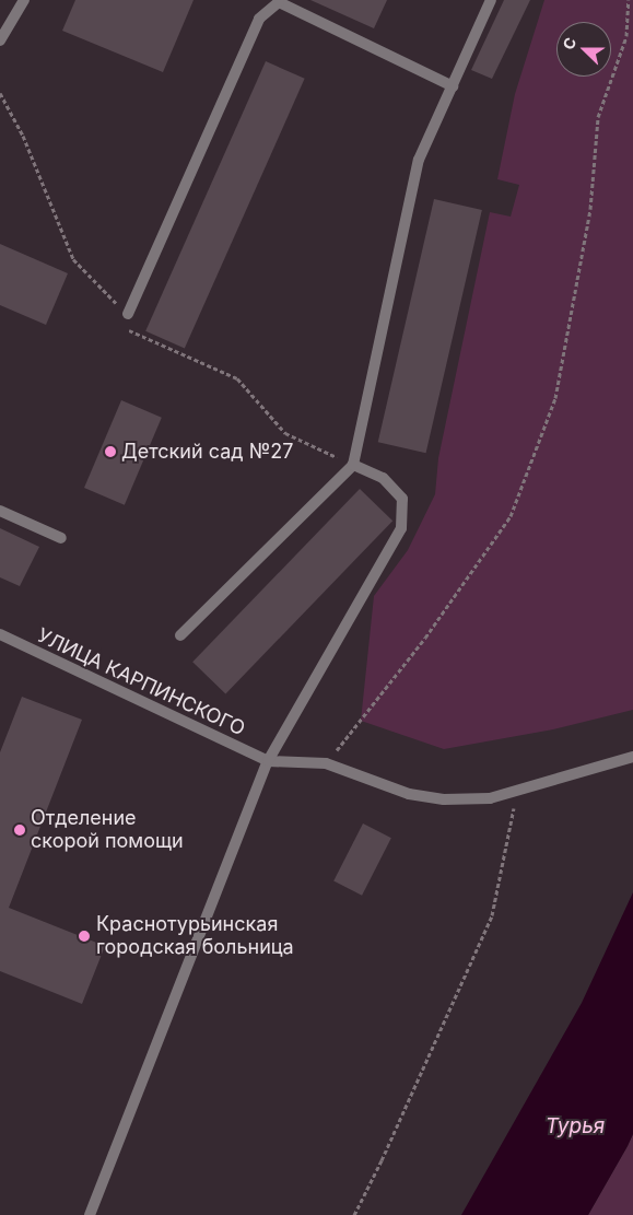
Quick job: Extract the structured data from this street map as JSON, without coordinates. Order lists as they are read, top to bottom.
{
  "streets": {
    "street": ["УЛИЦА КАРПИНСКОГО"]
  },
  "water": ["Турья"],
  "places": ["Детский сад №27", "Отделение скорой помощи", "Краснотурьинская городская больница"],
  "north": "left"
}
